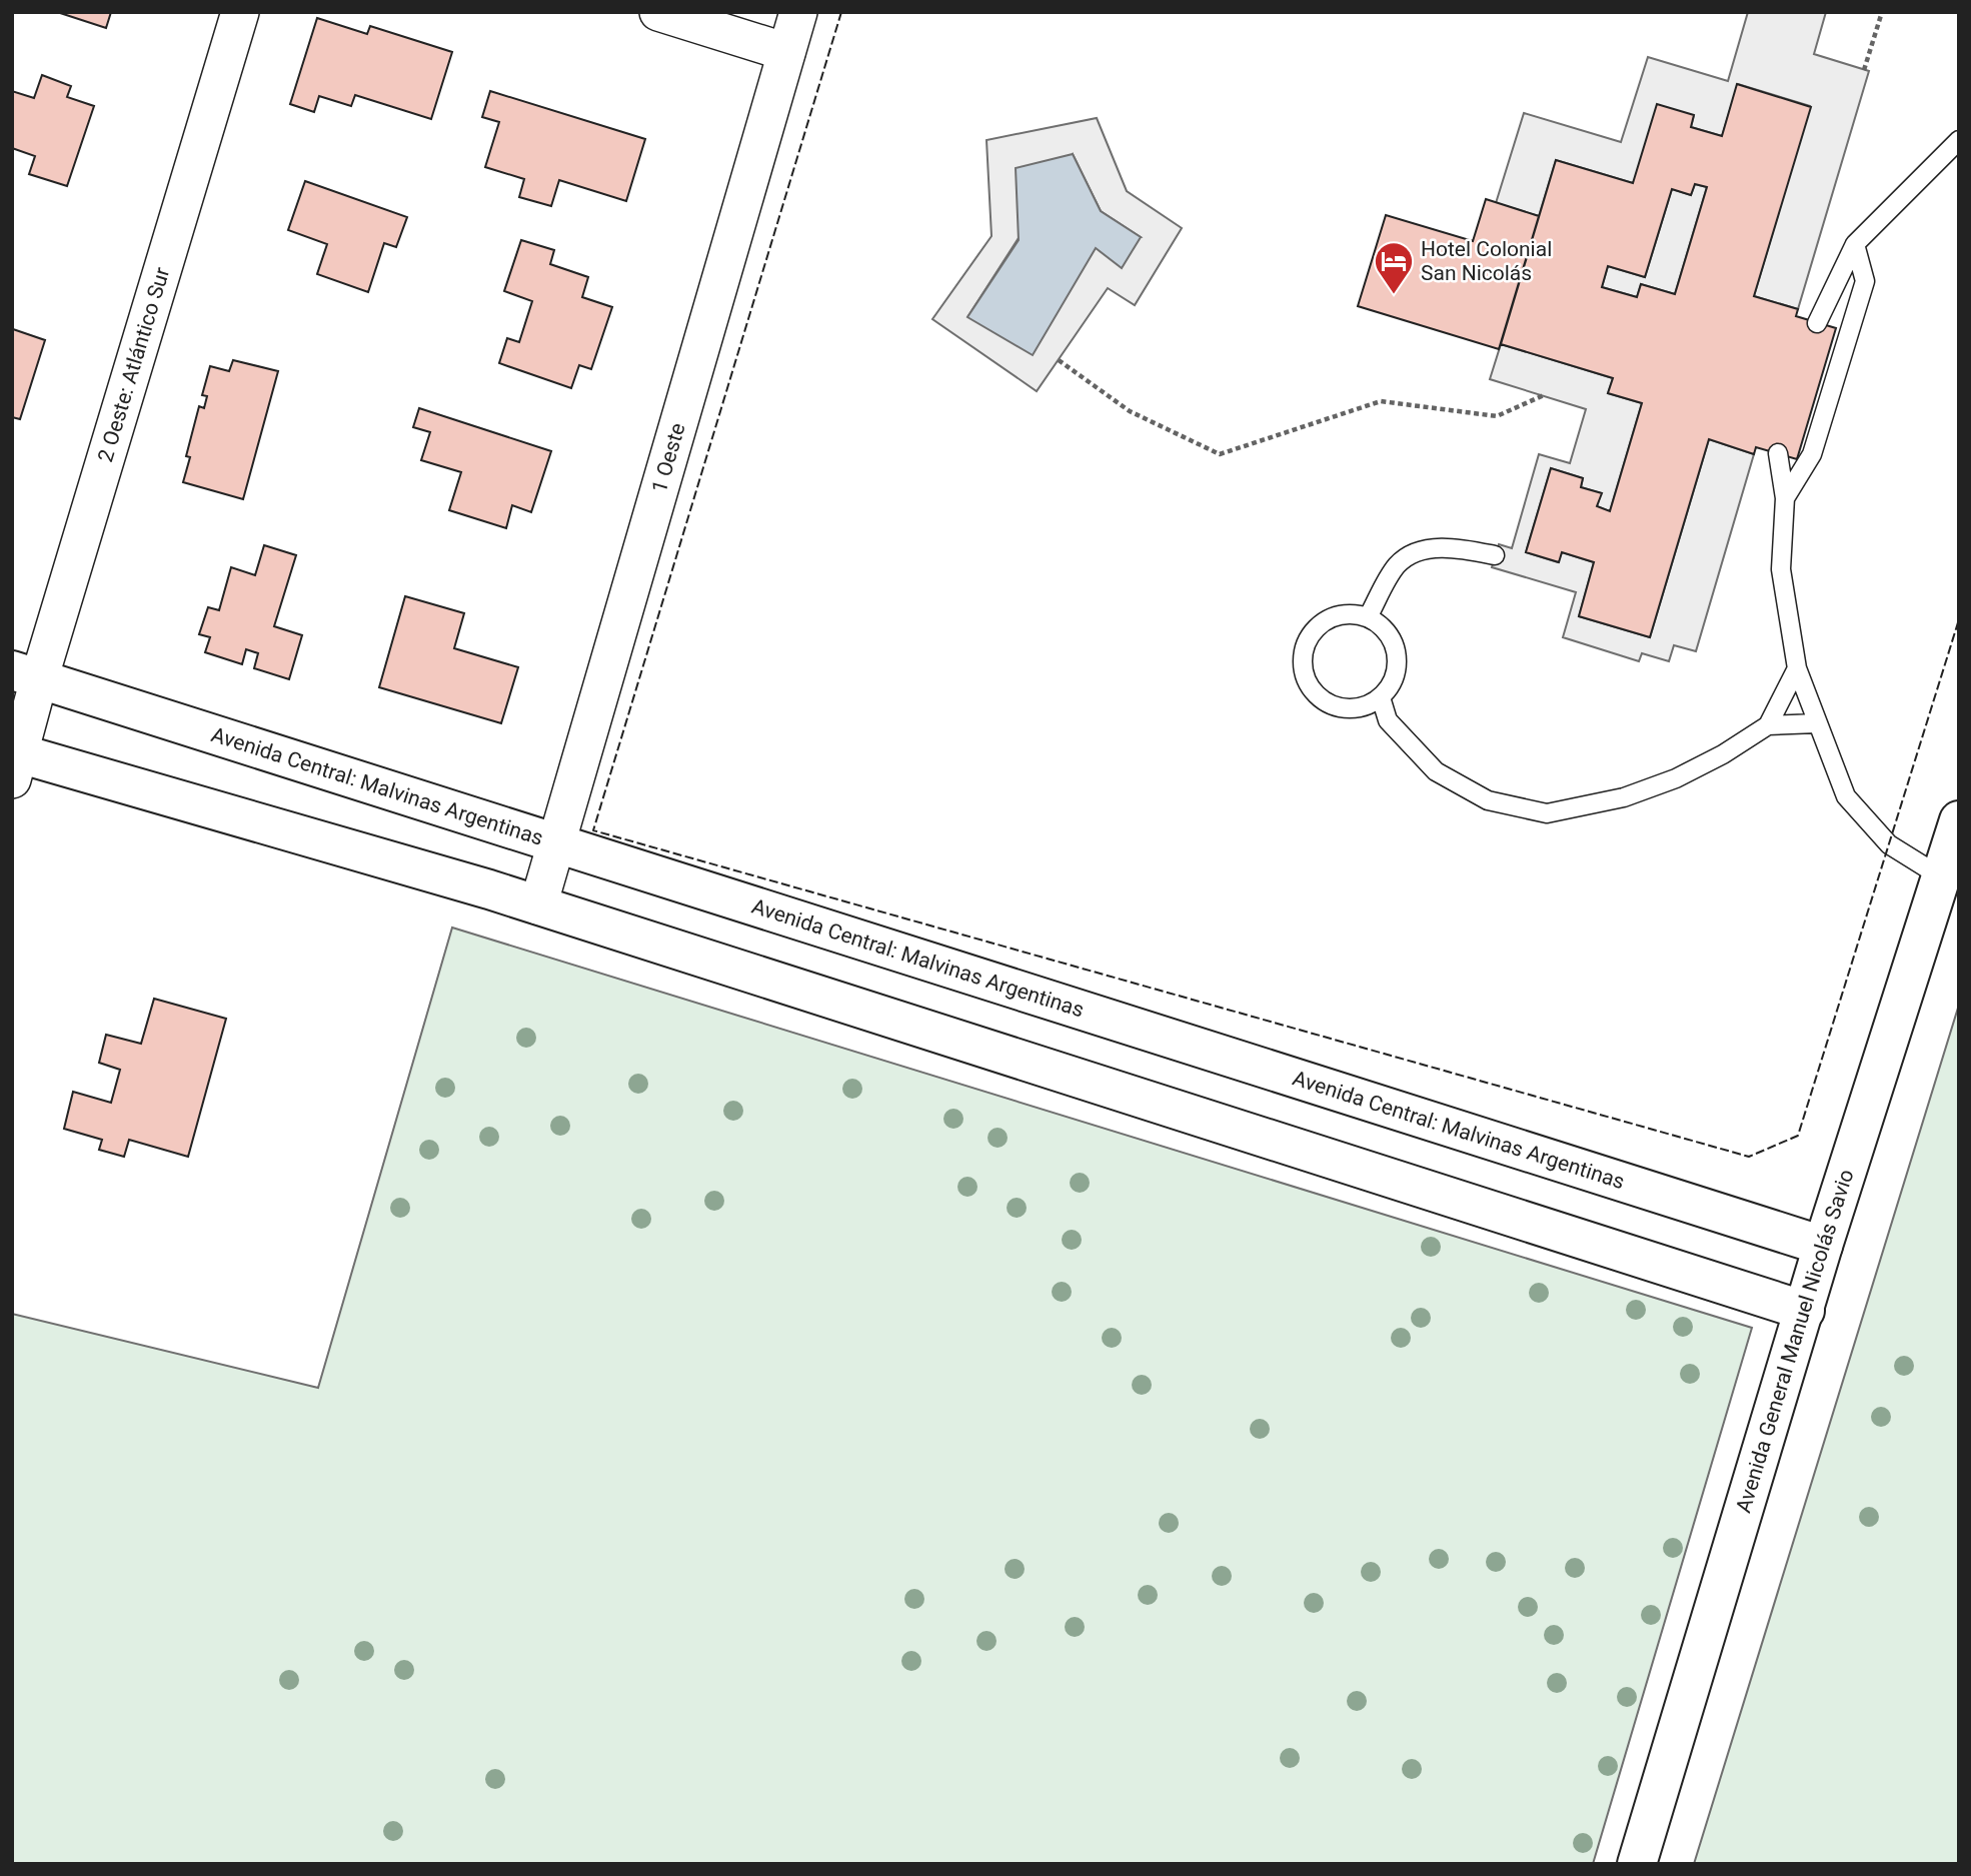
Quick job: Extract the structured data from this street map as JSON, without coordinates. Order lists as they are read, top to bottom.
{
  "streets": {
    "main road": ["Avenida Central: Malvinas Argentinas", "Avenida General Manuel Nicolás Savio"],
    "street": ["2 Oeste: Atlántico Sur", "1 Oeste"]
  },
  "crossings": [
    ["2 Oeste: Atlántico Sur", "Avenida Central: Malvinas Argentinas"],
    ["1 Oeste", "Avenida Central: Malvinas Argentinas"],
    ["Avenida Central: Malvinas Argentinas", "Avenida General Manuel Nicolás Savio"]
  ],
  "places": {
    "hotel": ["Hotel Colonial San Nicolás"]
  }
}
